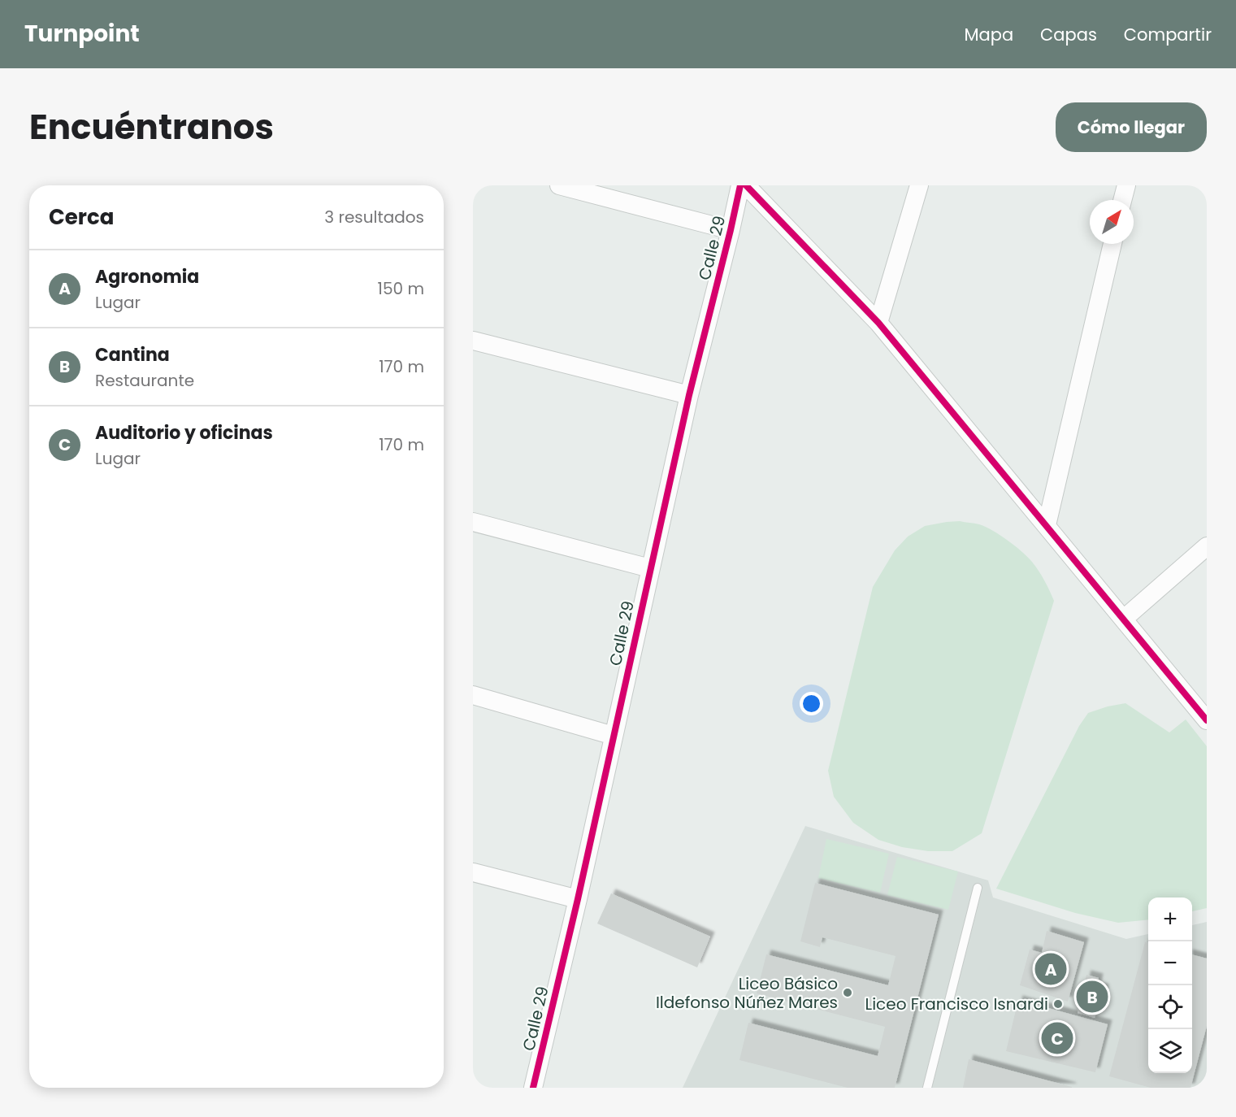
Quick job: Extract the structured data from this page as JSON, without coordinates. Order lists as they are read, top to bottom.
{
  "streets": {
    "street": ["Calle 29"]
  },
  "places": ["Liceo Básico Ildefonso Núñez Mares", "Liceo Francisco Isnardi"],
  "north": "top right",
  "page": {
    "header": "Turnpoint",
    "nav": ["Mapa", "Capas", "Compartir"],
    "title": "Encuéntranos",
    "buttons": "Cómo llegar",
    "heading": ["Cerca", "3 resultados"],
    "list": [
      {
        "mark": "A",
        "name": "Agronomia",
        "note": "Lugar",
        "value": "150 m"
      },
      {
        "mark": "B",
        "name": "Cantina",
        "note": "Restaurante",
        "value": "170 m"
      },
      {
        "mark": "C",
        "name": "Auditorio y oficinas",
        "note": "Lugar",
        "value": "170 m"
      }
    ],
    "map_buttons": ["+", "−"],
    "pins": ["A", "B", "C"]
  }
}
